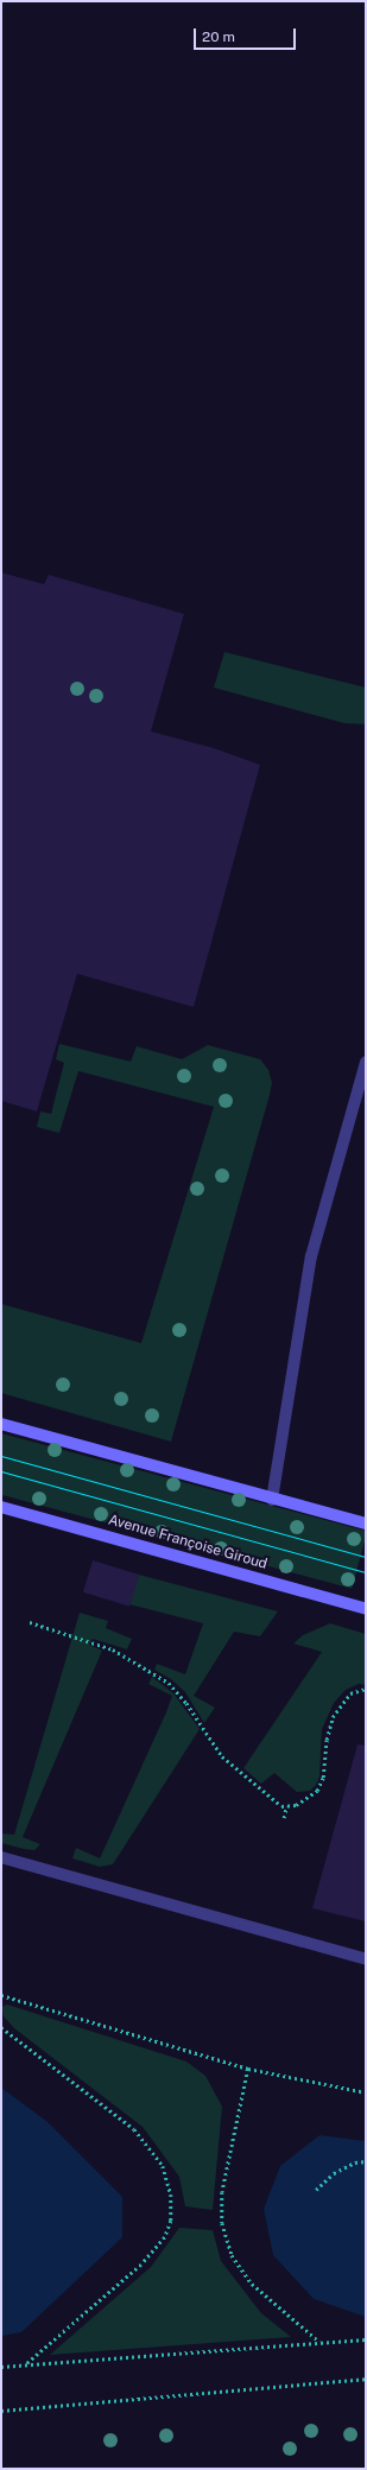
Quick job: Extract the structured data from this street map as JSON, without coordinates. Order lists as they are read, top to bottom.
{
  "streets": {
    "street": ["Avenue Françoise Giroud"]
  },
  "scale_bar": "20 m"
}
